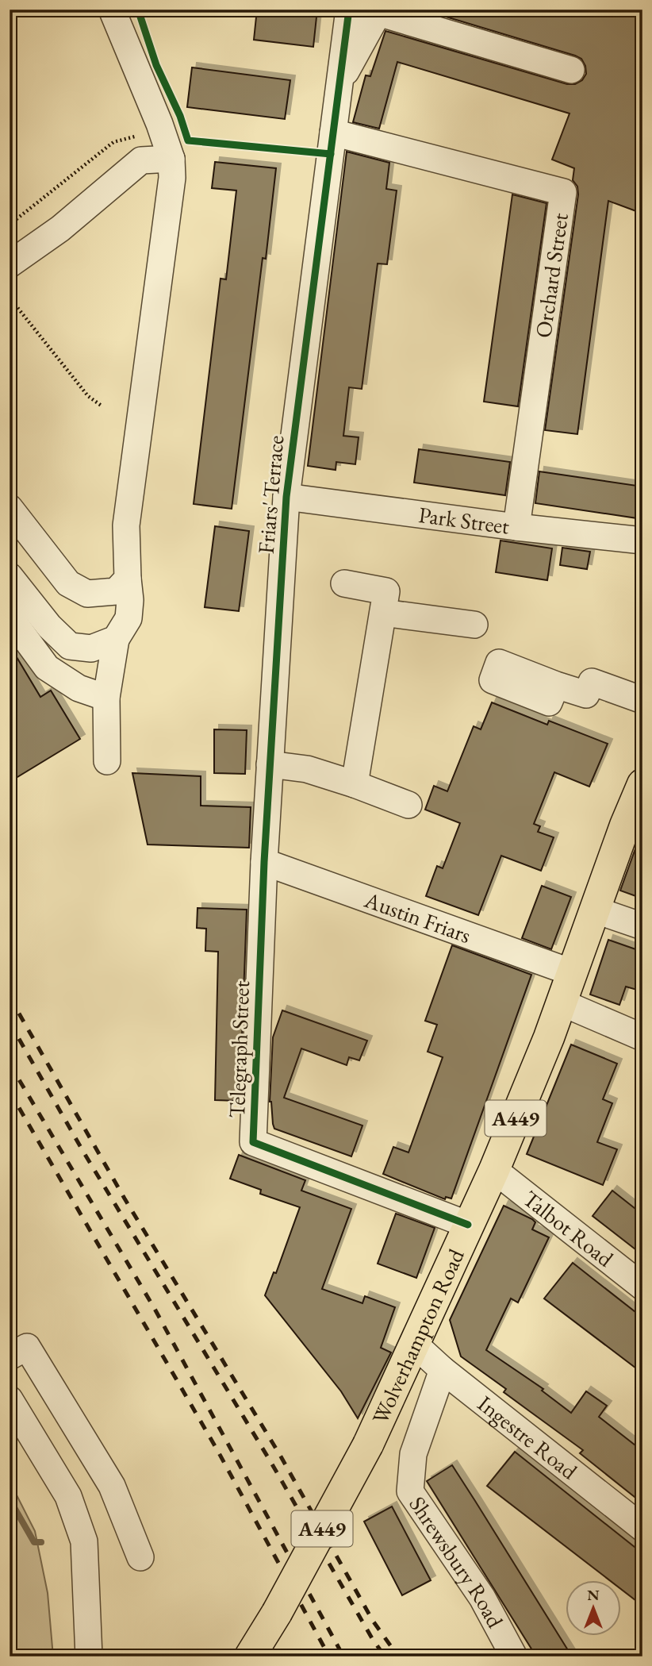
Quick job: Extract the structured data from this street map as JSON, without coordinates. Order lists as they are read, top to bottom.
{
  "streets": {
    "highway": ["A449", "Wolverhampton Road"],
    "street": [
      "Orchard Street",
      "Friars' Terrace",
      "Park Street",
      "Austin Friars",
      "Telegraph Street",
      "Talbot Road",
      "Ingestre Road",
      "Shrewsbury Road"
    ]
  },
  "crossings": [
    ["Orchard Street", "Friars' Terrace"],
    ["Orchard Street", "Park Street"],
    ["Friars' Terrace", "Park Street"],
    ["Friars' Terrace", "Austin Friars"],
    ["Friars' Terrace", "Telegraph Street"],
    ["Austin Friars", "Telegraph Street"],
    ["Austin Friars", "Wolverhampton Road"],
    ["Telegraph Street", "Wolverhampton Road"],
    ["Talbot Road", "Wolverhampton Road"],
    ["Wolverhampton Road", "Ingestre Road"],
    ["Ingestre Road", "Shrewsbury Road"]
  ],
  "north": "top"
}
